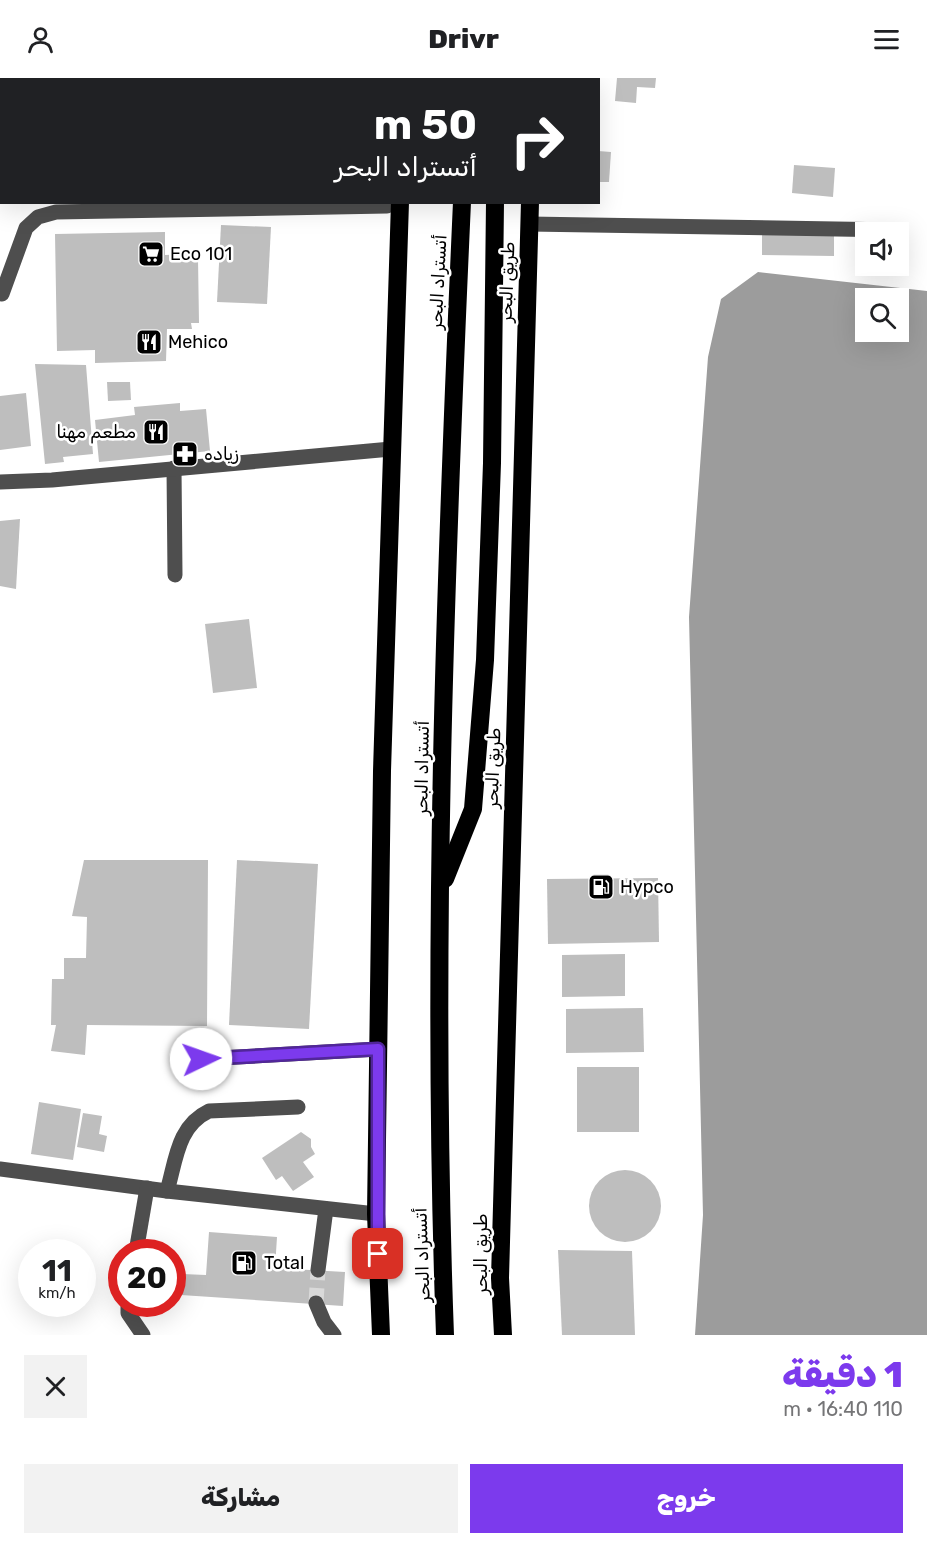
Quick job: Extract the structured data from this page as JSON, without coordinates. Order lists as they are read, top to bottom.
{
  "streets": {
    "highway": ["أتستراد البحر", "طريق البحر"]
  },
  "places": {
    "supermarket": ["Eco 101"],
    "restaurant": ["Mehico", "مطعم مهنا"],
    "pharmacy": ["زياده"],
    "fuel station": ["Hypco", "Total"]
  },
  "page": {
    "header": "Drivr",
    "turn": ["50 m", "أتستراد البحر"],
    "speed": "11 km/h",
    "limit": "20",
    "heading": ["1 دقيقة", "110 m · 16:40"],
    "buttons": ["خروج", "مشاركة"]
  }
}
